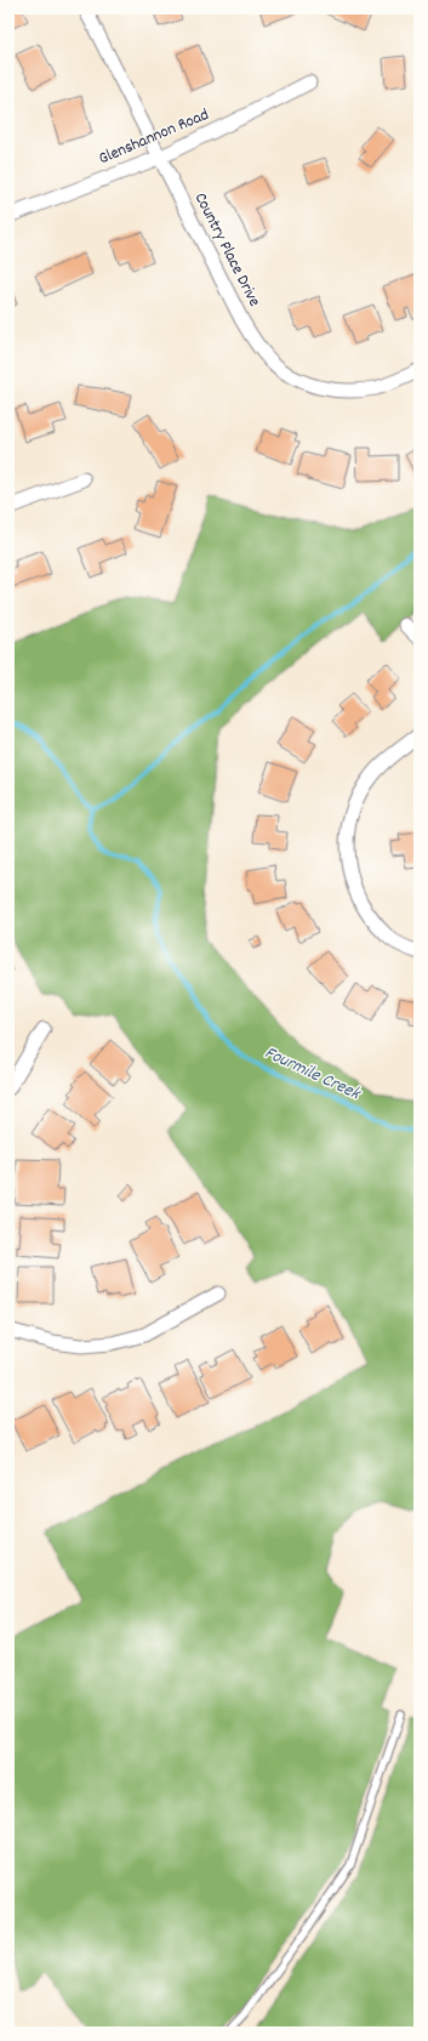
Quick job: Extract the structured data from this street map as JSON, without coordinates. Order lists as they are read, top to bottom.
{
  "streets": {
    "street": ["Glenshannon Road", "Country Place Drive"]
  },
  "crossings": [
    ["Glenshannon Road", "Country Place Drive"]
  ],
  "water": ["Fourmile Creek"]
}
